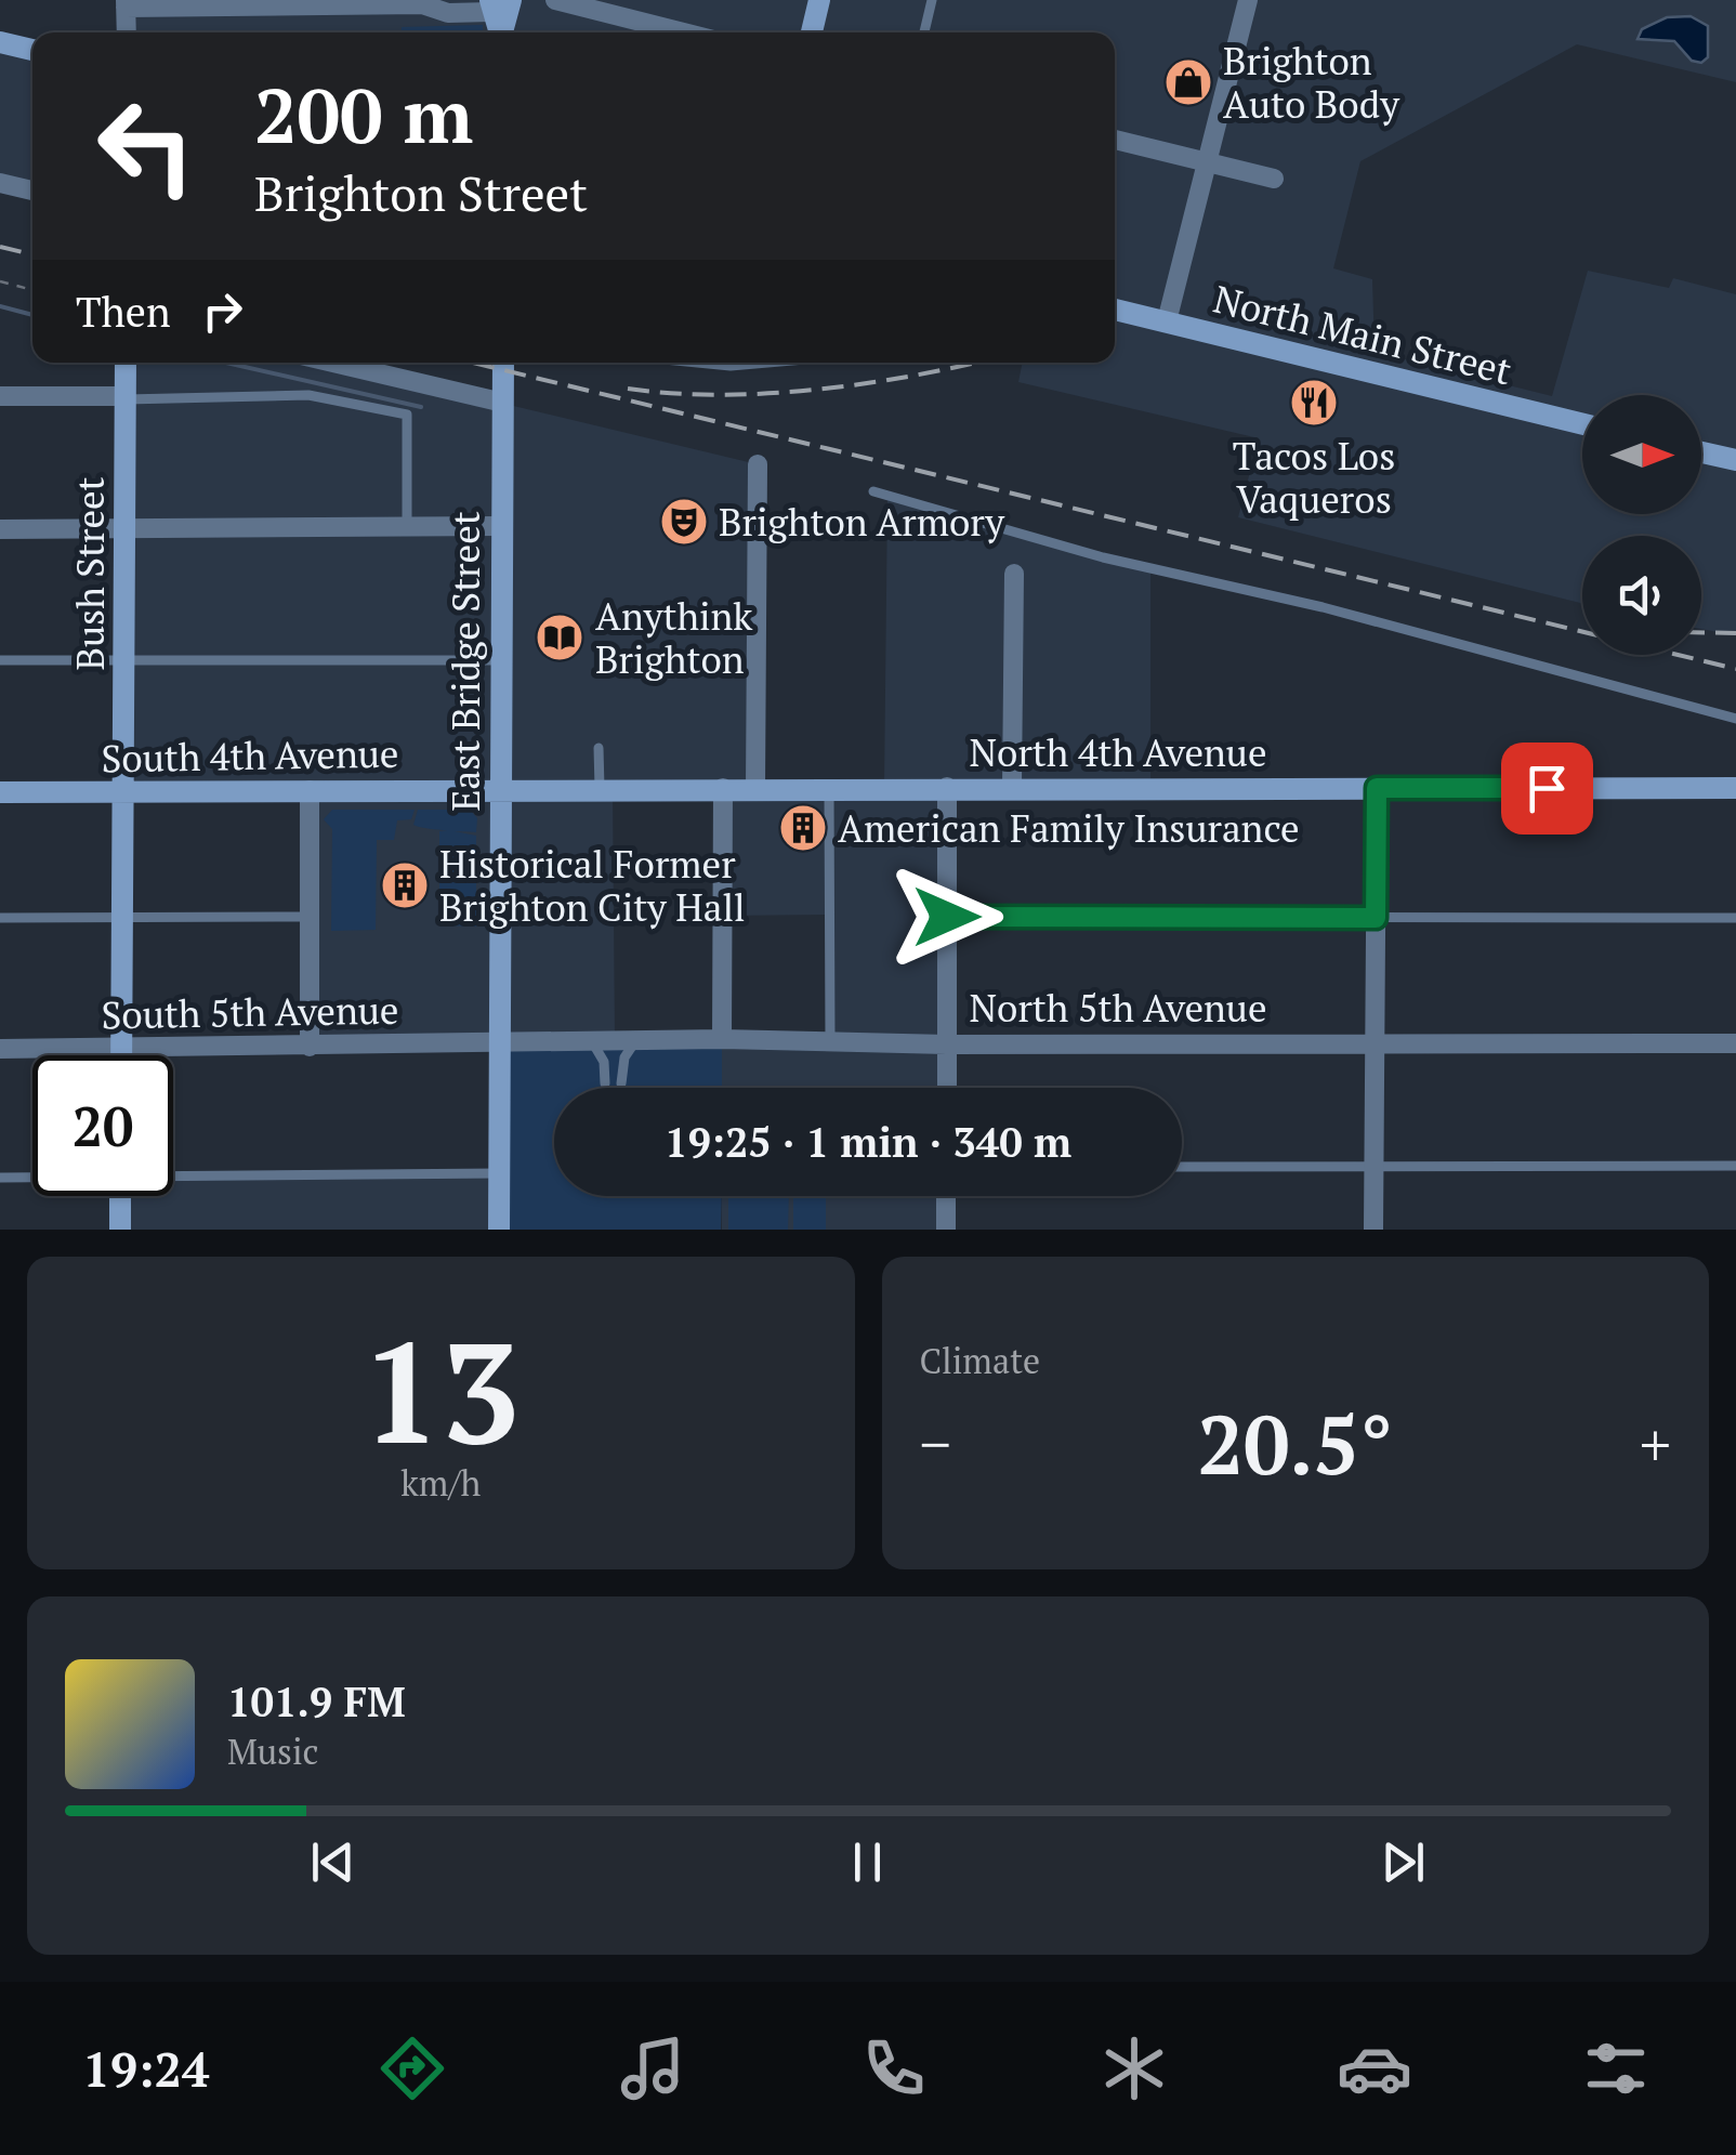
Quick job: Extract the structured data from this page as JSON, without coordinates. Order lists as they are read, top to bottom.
{
  "streets": {
    "street": [
      "North Main Street",
      "Bush Street",
      "East Bridge Street",
      "North 4th Avenue",
      "South 4th Avenue",
      "North 5th Avenue",
      "South 5th Avenue"
    ]
  },
  "crossings": [
    ["Bush Street", "South 4th Avenue"],
    ["Bush Street", "South 5th Avenue"],
    ["East Bridge Street", "North 4th Avenue"],
    ["East Bridge Street", "South 4th Avenue"],
    ["East Bridge Street", "North 5th Avenue"],
    ["East Bridge Street", "South 5th Avenue"],
    ["North 4th Avenue", "South 4th Avenue"],
    ["North 5th Avenue", "South 5th Avenue"]
  ],
  "places": {
    "shop": ["Brighton Auto Body"],
    "restaurant": ["Tacos Los Vaqueros"],
    "theatre": ["Brighton Armory"],
    "library": ["Anythink Brighton"],
    "building": ["American Family Insurance", "Historical Former Brighton City Hall"]
  },
  "north": "right",
  "page": {
    "turn": ["200 m", "Brighton Street"],
    "then": "Then",
    "limit": "20",
    "trip": "19:25 · 1 min · 340 m",
    "tile": [
      ["13", "km/h"],
      "Climate"
    ],
    "heat": ["−", "20.5°", "+"],
    "song": ["101.9 FM", "Music"],
    "tabs": "19:24"
  }
}
